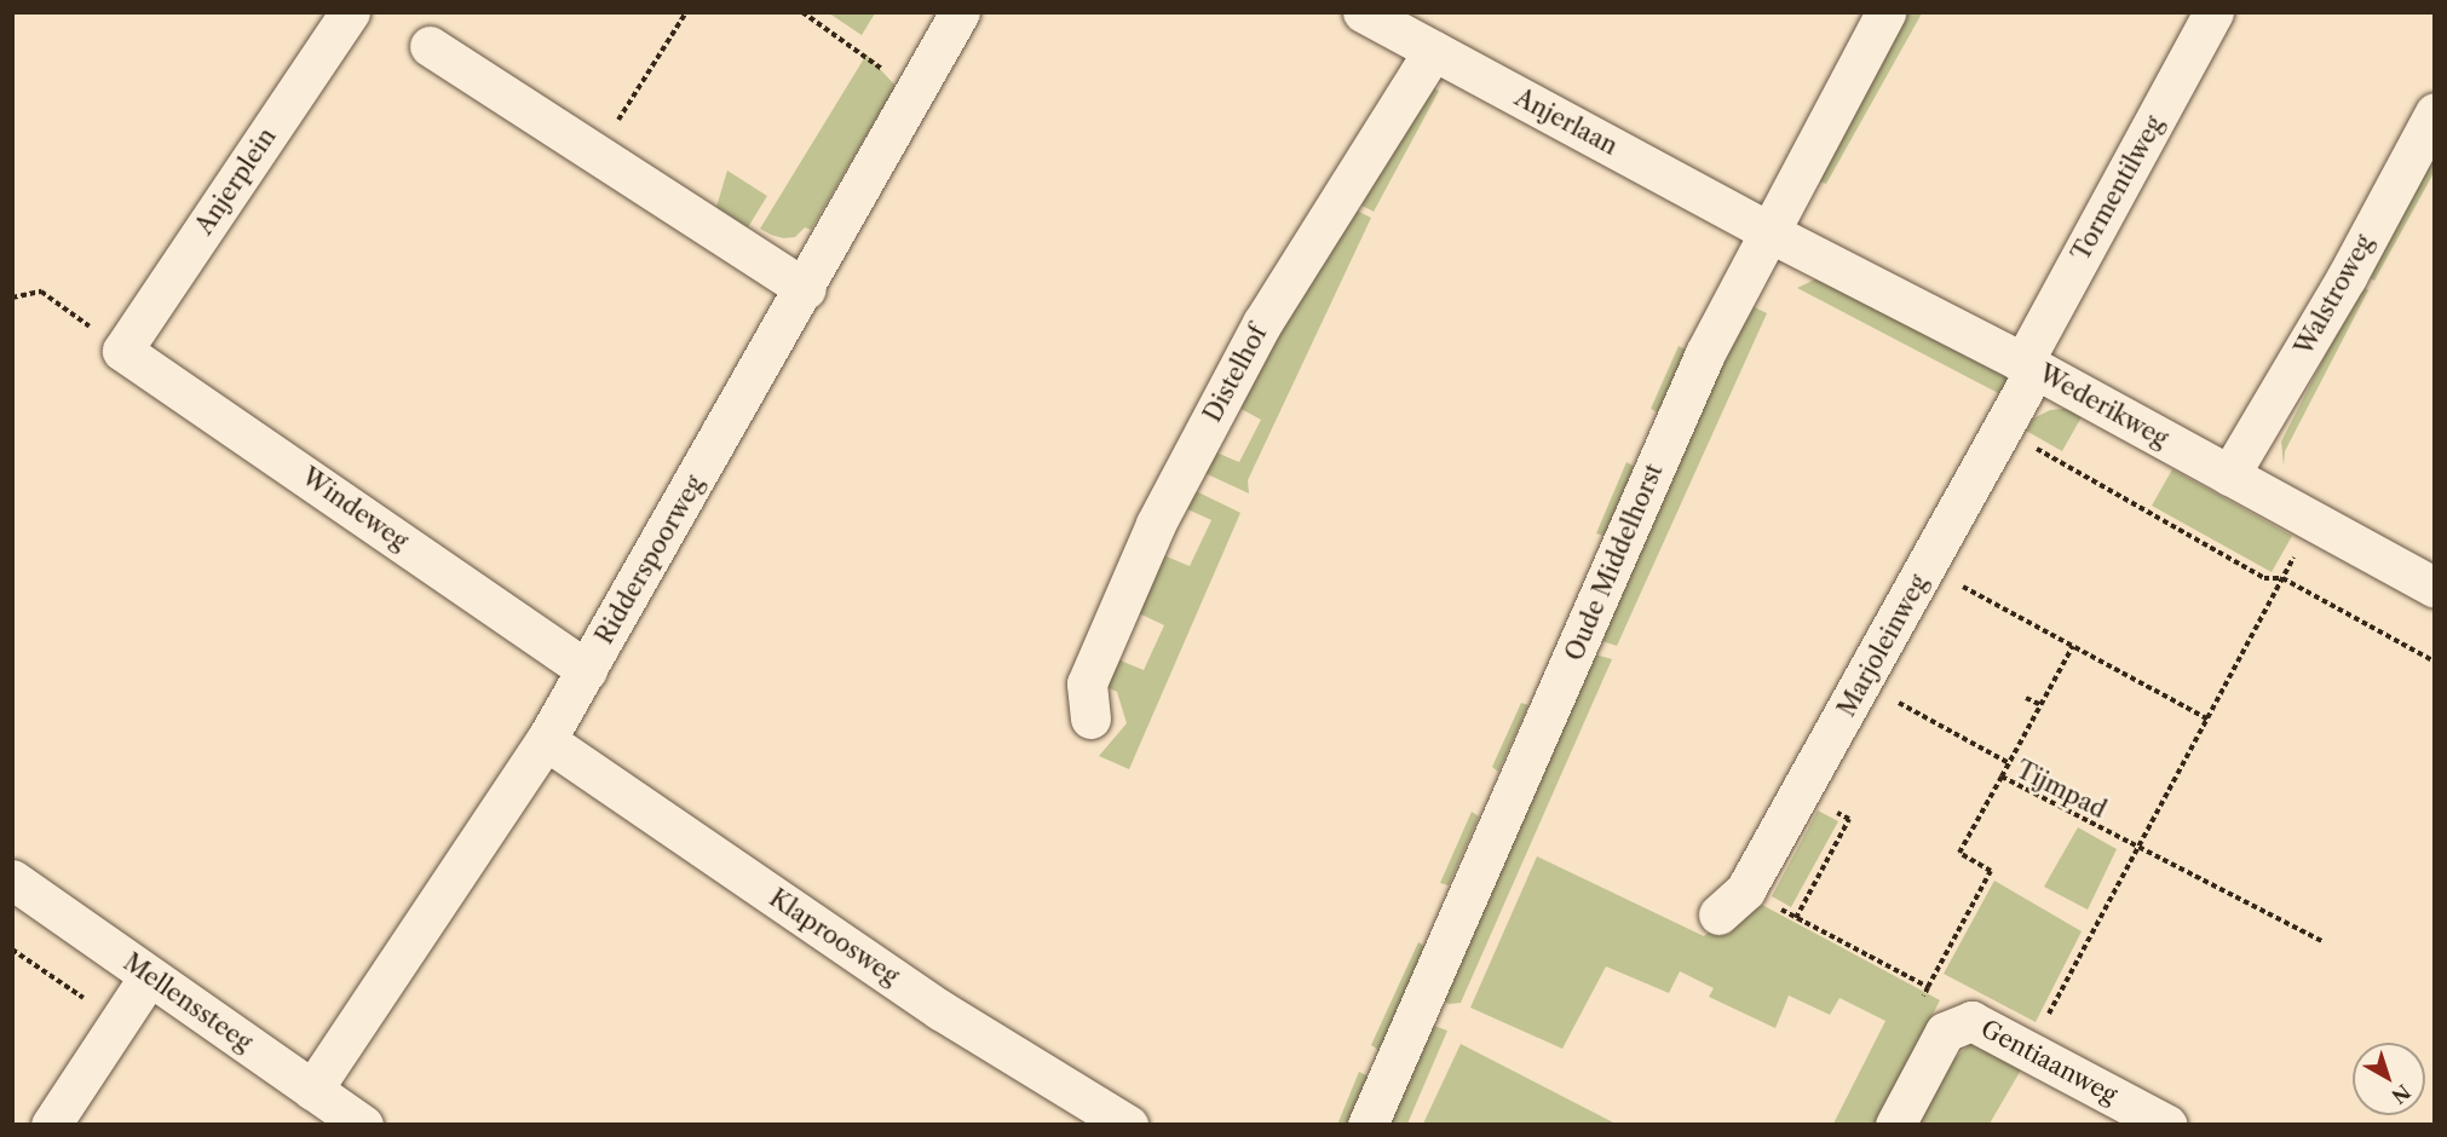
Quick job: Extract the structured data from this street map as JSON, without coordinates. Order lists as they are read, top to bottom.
{
  "streets": {
    "street": [
      "Anjerlaan",
      "Anjerplein",
      "Tormentilweg",
      "Walstroweg",
      "Distelhof",
      "Wederikweg",
      "Windeweg",
      "Ridderspoorweg",
      "Oude Middelhorst",
      "Marjoleinweg",
      "Klaproosweg",
      "Mellenssteeg",
      "Gentiaanweg"
    ],
    "path": ["Tijmpad"]
  },
  "crossings": [
    ["Anjerlaan", "Distelhof"],
    ["Anjerlaan", "Wederikweg"],
    ["Anjerlaan", "Oude Middelhorst"],
    ["Anjerplein", "Windeweg"],
    ["Tormentilweg", "Wederikweg"],
    ["Tormentilweg", "Marjoleinweg"],
    ["Walstroweg", "Wederikweg"],
    ["Wederikweg", "Oude Middelhorst"],
    ["Wederikweg", "Marjoleinweg"],
    ["Windeweg", "Ridderspoorweg"],
    ["Ridderspoorweg", "Klaproosweg"],
    ["Ridderspoorweg", "Mellenssteeg"]
  ],
  "north": "bottom right"
}
